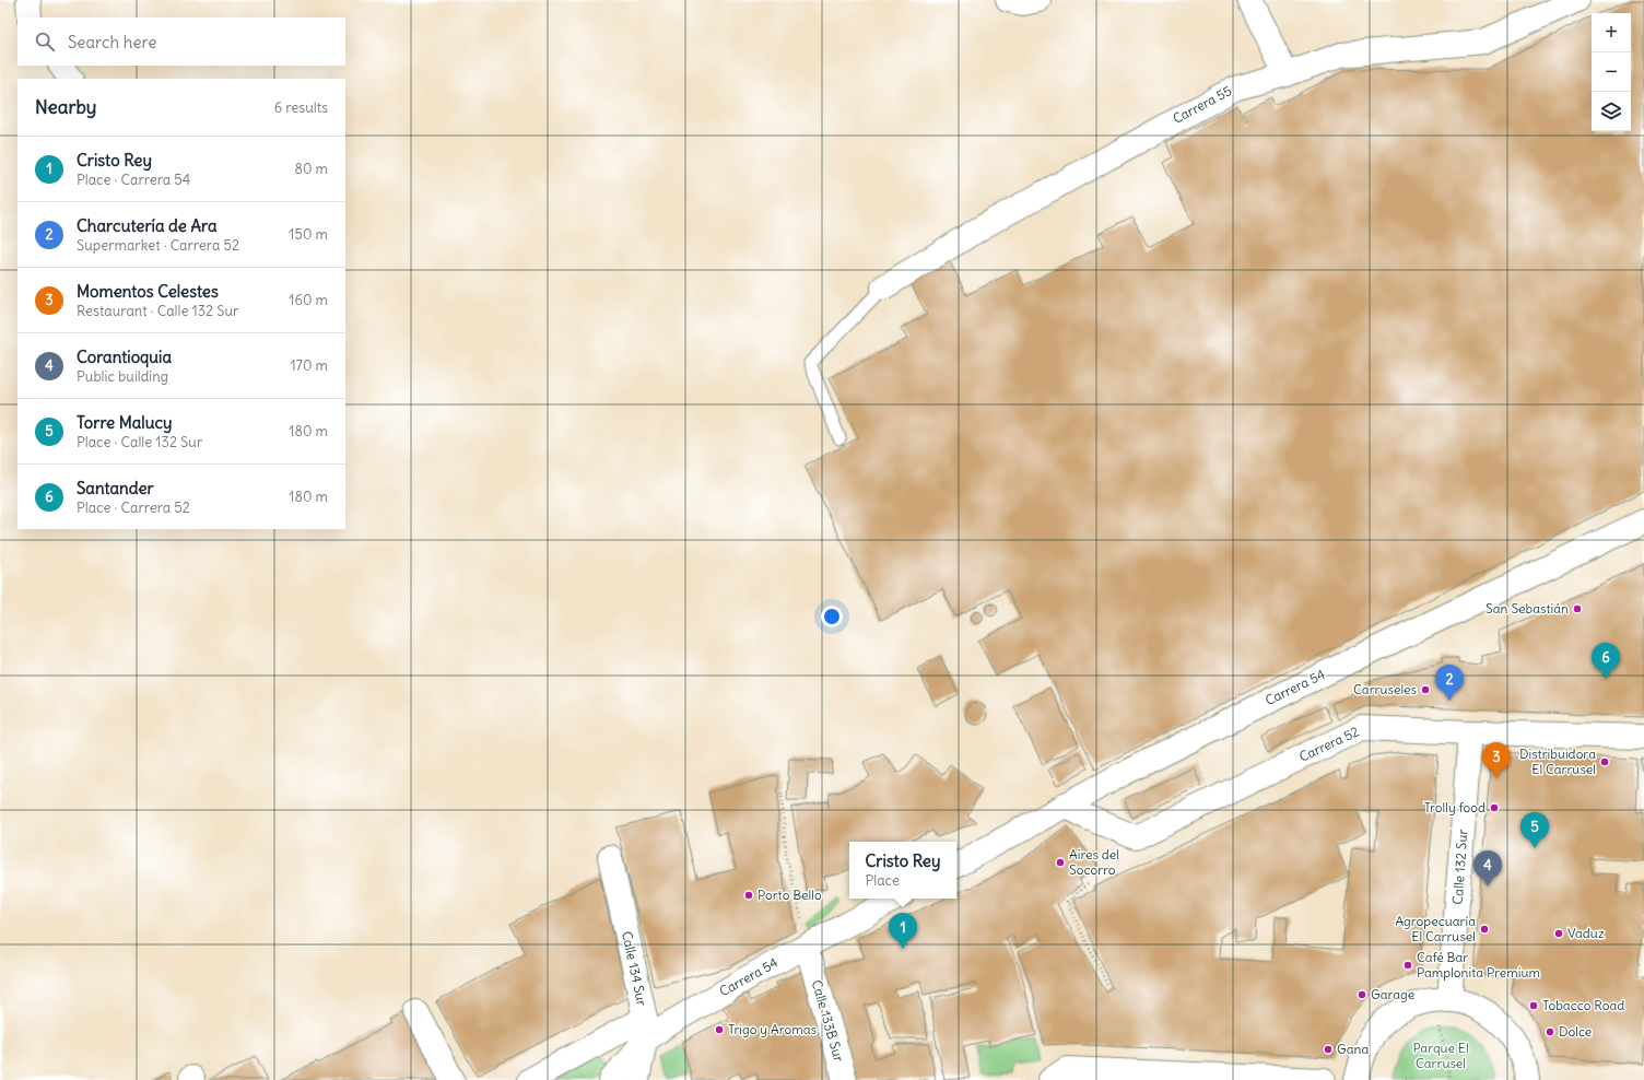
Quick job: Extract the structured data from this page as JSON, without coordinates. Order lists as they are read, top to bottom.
{
  "streets": {
    "street": [
      "Carrera 55",
      "Carrera 54",
      "Carrera 52",
      "Calle 132 Sur",
      "Calle 134 Sur",
      "Calle 133B Sur"
    ]
  },
  "crossings": [
    ["Carrera 54", "Carrera 52"],
    ["Carrera 54", "Calle 134 Sur"],
    ["Carrera 54", "Calle 133B Sur"],
    ["Carrera 52", "Calle 132 Sur"]
  ],
  "parks": ["Parque El Carrusel"],
  "places": [
    "San Sebastián",
    "Carruseles",
    "Distribuidora El Carrusel",
    "Trolly food",
    "Aires del Socorro",
    "Porto Bello",
    "Agropecuaría El Carrusel",
    "Vaduz",
    "Café Bar Pamplonita Premium",
    "Garage",
    "Tobacco Road",
    "Trigo y Aromas",
    "Dolce",
    "Gana"
  ],
  "page": {
    "map_buttons": ["+", "−"],
    "search": "Search here",
    "heading": ["Nearby", "6 results"],
    "list": [
      {
        "mark": "1",
        "name": "Cristo Rey",
        "note": "Place · Carrera 54",
        "value": "80 m"
      },
      {
        "mark": "2",
        "name": "Charcutería de Ara",
        "note": "Supermarket · Carrera 52",
        "value": "150 m"
      },
      {
        "mark": "3",
        "name": "Momentos Celestes",
        "note": "Restaurant · Calle 132 Sur",
        "value": "160 m"
      },
      {
        "mark": "4",
        "name": "Corantioquia",
        "note": "Public building",
        "value": "170 m"
      },
      {
        "mark": "5",
        "name": "Torre Malucy",
        "note": "Place · Calle 132 Sur",
        "value": "180 m"
      },
      {
        "mark": "6",
        "name": "Santander",
        "note": "Place · Carrera 52",
        "value": "180 m"
      }
    ],
    "pins": [
      "6",
      "2",
      "3",
      "5",
      "4",
      "1"
    ],
    "popup": ["Cristo Rey", "Place"]
  }
}
